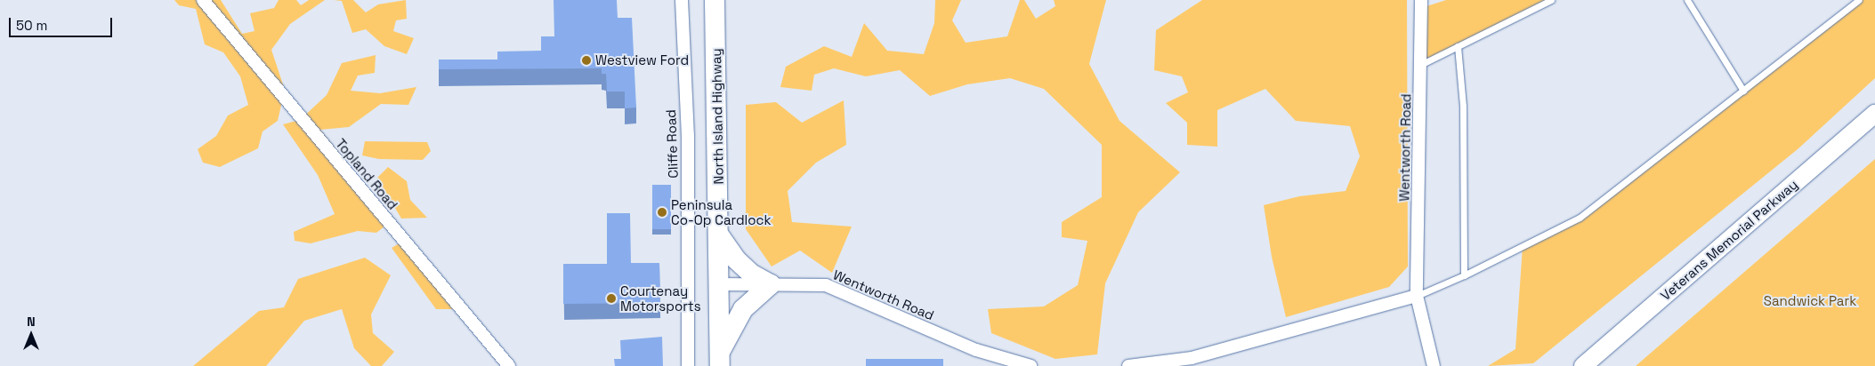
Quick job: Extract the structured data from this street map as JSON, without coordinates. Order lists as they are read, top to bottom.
{
  "streets": {
    "main road": ["North Island Highway", "Veterans Memorial Parkway"],
    "street": ["Cliffe Road", "Wentworth Road", "Topland Road"]
  },
  "crossings": [
    ["North Island Highway", "Wentworth Road"]
  ],
  "parks": ["Sandwick Park"],
  "places": ["Westview Ford", "Peninsula Co-Op Cardlock", "Courtenay Motorsports"],
  "scale_bar": "50 m",
  "north": "top"
}
